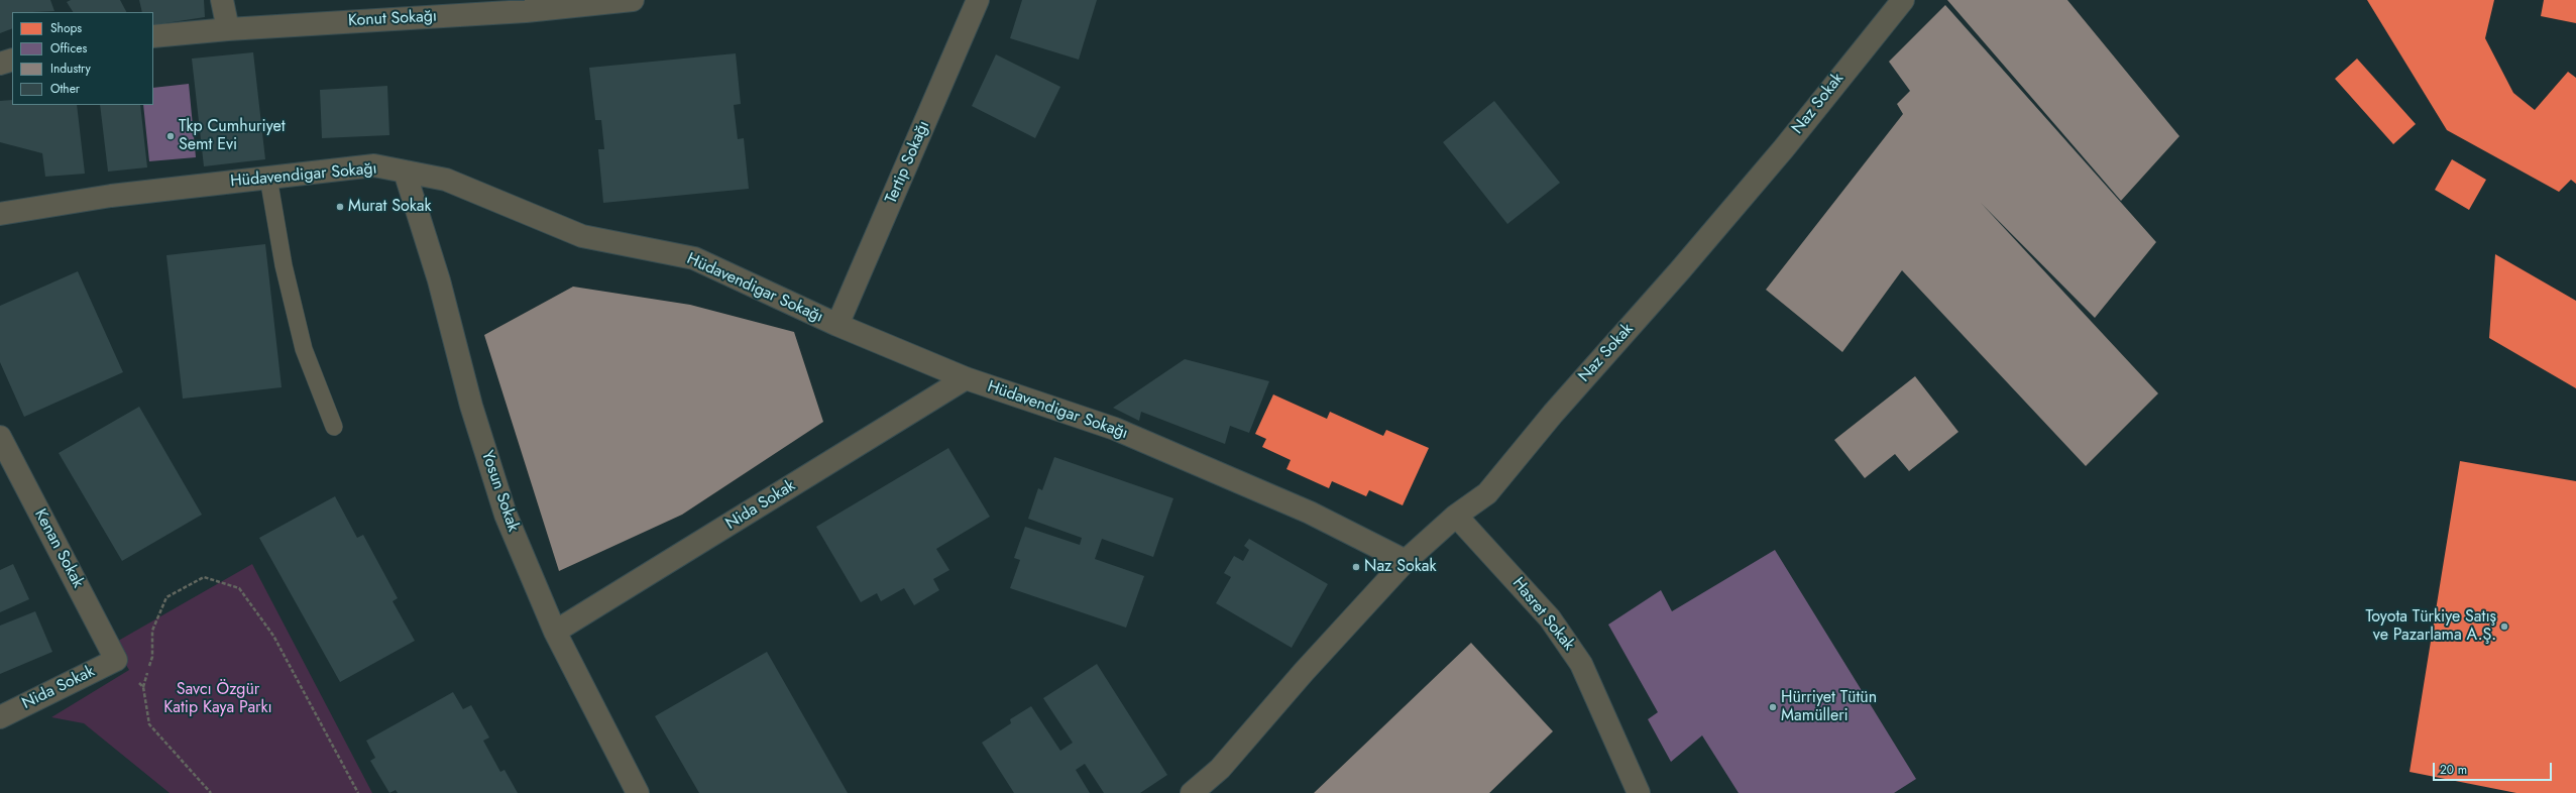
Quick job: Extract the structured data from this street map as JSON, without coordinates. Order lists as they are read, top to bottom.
{
  "streets": {
    "street": [
      "Konut Sokağı",
      "Naz Sokak",
      "Tertip Sokağı",
      "Hüdavendigar Sokağı",
      "Yosun Sokak",
      "Nida Sokak",
      "Kenan Sokak",
      "Hasret Sokak"
    ]
  },
  "crossings": [
    ["Naz Sokak", "Hüdavendigar Sokağı"],
    ["Naz Sokak", "Hasret Sokak"],
    ["Tertip Sokağı", "Hüdavendigar Sokağı"],
    ["Hüdavendigar Sokağı", "Yosun Sokak"],
    ["Hüdavendigar Sokağı", "Nida Sokak"],
    ["Yosun Sokak", "Nida Sokak"],
    ["Nida Sokak", "Kenan Sokak"]
  ],
  "parks": ["Savcı Özgür Katip Kaya Parkı"],
  "places": [
    "Tkp Cumhuriyet Semt Evi",
    "Murat Sokak",
    "Naz Sokak",
    "Toyota Türkiye Satış ve Pazarlama A.Ş.",
    "Hürriyet Tütün Mamülleri"
  ],
  "legend": [
    "Shops",
    "Offices",
    "Industry",
    "Other"
  ],
  "scale_bar": "20 m"
}
